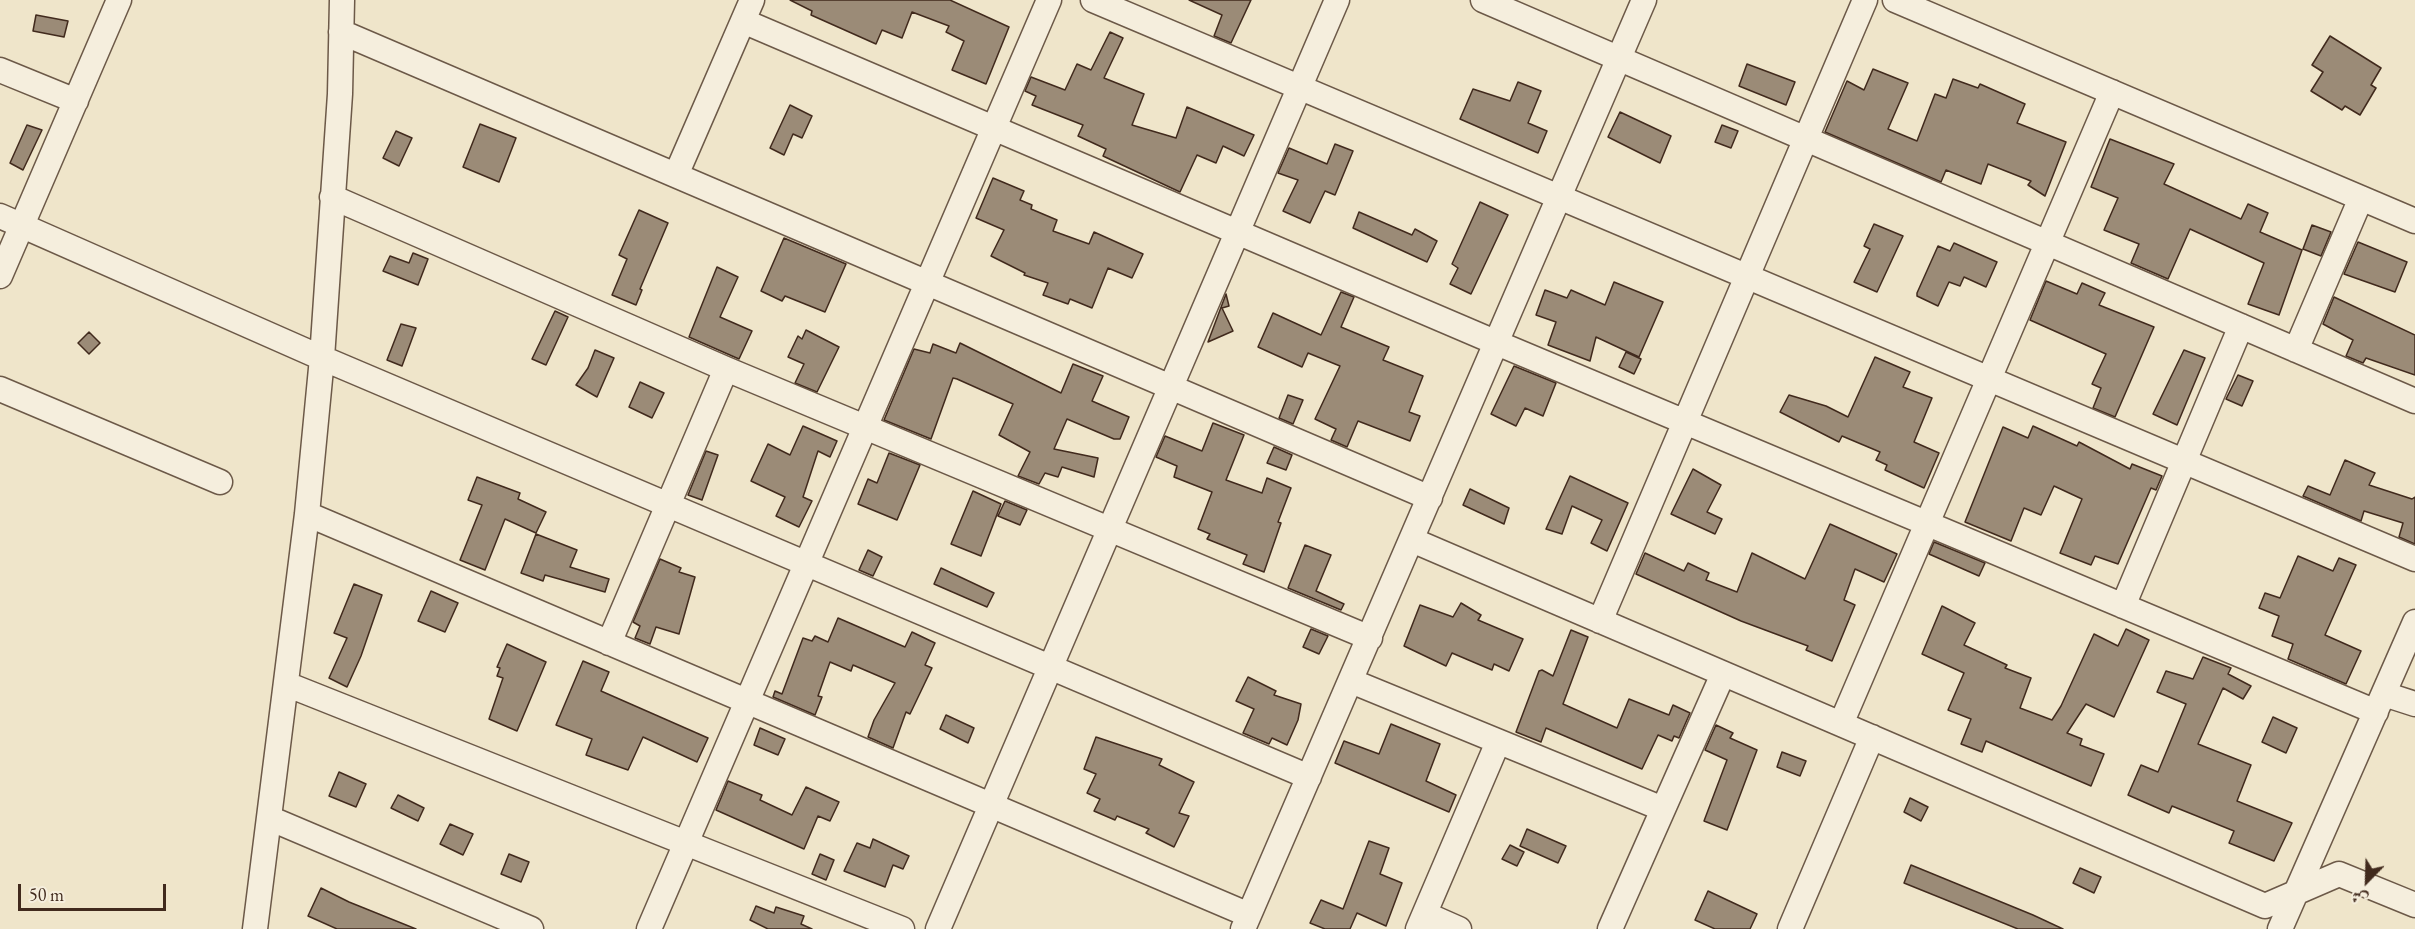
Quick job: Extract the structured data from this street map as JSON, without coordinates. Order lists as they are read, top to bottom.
{
  "scale_bar": "50 m",
  "north": "bottom left"
}
